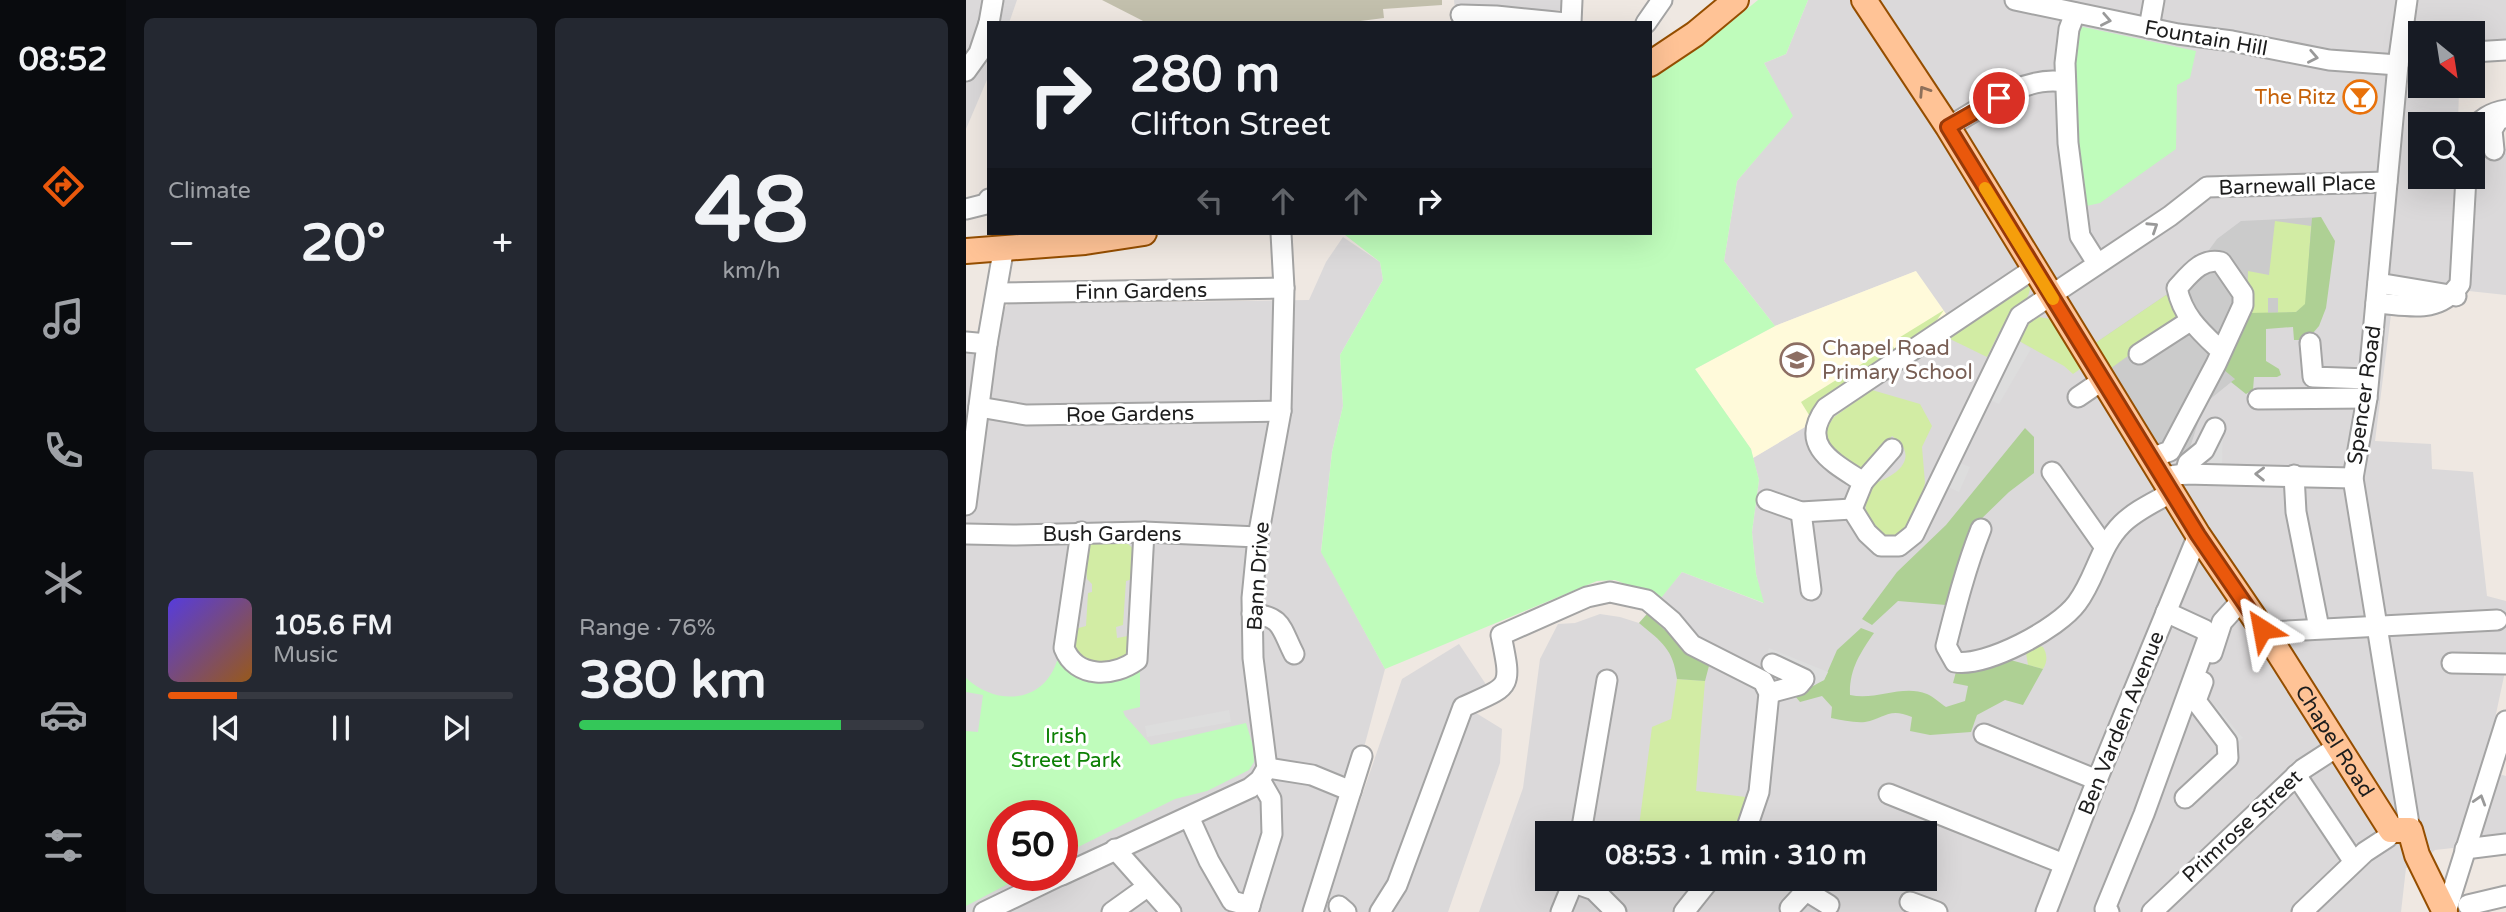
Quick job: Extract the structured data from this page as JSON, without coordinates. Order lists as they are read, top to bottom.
{
  "streets": {
    "main road": ["Chapel Road"],
    "street": [
      "Fountain Hill",
      "Barnewall Place",
      "Finn Gardens",
      "Spencer Road",
      "Roe Gardens",
      "Bush Gardens",
      "Bann Drive",
      "Ben Varden Avenue",
      "Primrose Street"
    ]
  },
  "crossings": [
    ["Fountain Hill", "Spencer Road"],
    ["Barnewall Place", "Spencer Road"],
    ["Finn Gardens", "Bann Drive"],
    ["Spencer Road", "Chapel Road"],
    ["Roe Gardens", "Bann Drive"],
    ["Bush Gardens", "Bann Drive"],
    ["Ben Varden Avenue", "Chapel Road"],
    ["Chapel Road", "Primrose Street"]
  ],
  "one_way": ["Fountain Hill", "Barnewall Place"],
  "parks": ["Irish Street Park"],
  "places": {
    "bar": ["The Ritz"],
    "school or university": ["Chapel Road Primary School"]
  },
  "north": "bottom right",
  "page": {
    "tabs": "08:52",
    "tile": [
      "Climate",
      ["48", "km/h"],
      ["Range · 76%", "380 km"]
    ],
    "turn": ["280 m", "Clifton Street"],
    "heat": ["−", "20°", "+"],
    "song": ["105.6 FM", "Music"],
    "limit": "50",
    "trip": "08:53 · 1 min · 310 m"
  }
}
